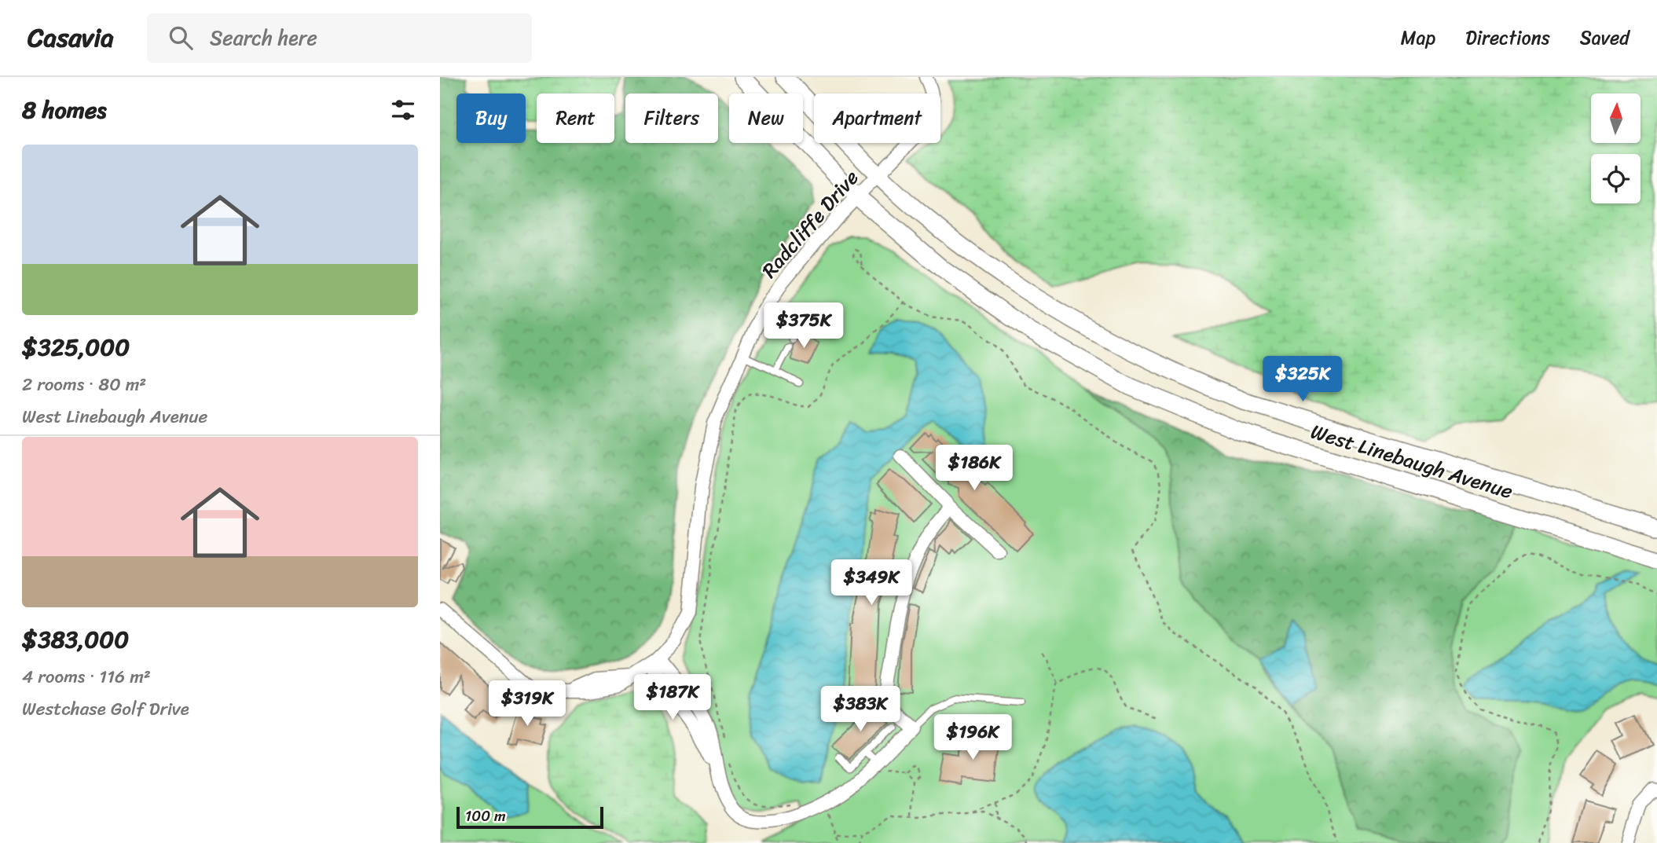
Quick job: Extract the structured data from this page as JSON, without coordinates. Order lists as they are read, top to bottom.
{
  "streets": {
    "main road": ["West Linebaugh Avenue"],
    "street": ["Radcliffe Drive"]
  },
  "crossings": [
    ["Radcliffe Drive", "West Linebaugh Avenue"]
  ],
  "scale_bar": "100 m",
  "north": "top",
  "page": {
    "header": "Casavia",
    "search": "Search here",
    "nav": ["Map", "Directions", "Saved"],
    "heading": "8 homes",
    "chip": [
      "Buy",
      "Rent",
      "Filters",
      "New",
      "Apartment"
    ],
    "list": [
      {
        "name": "$325,000",
        "note": "2 rooms · 80 m² · West Linebaugh Avenue"
      },
      {
        "name": "$383,000",
        "note": "4 rooms · 116 m² · Westchase Golf Drive"
      }
    ],
    "price": [
      "$375K",
      "$325K",
      "$186K",
      "$349K",
      "$187K",
      "$319K",
      "$383K",
      "$196K"
    ],
    "scale": "100 m"
  }
}
